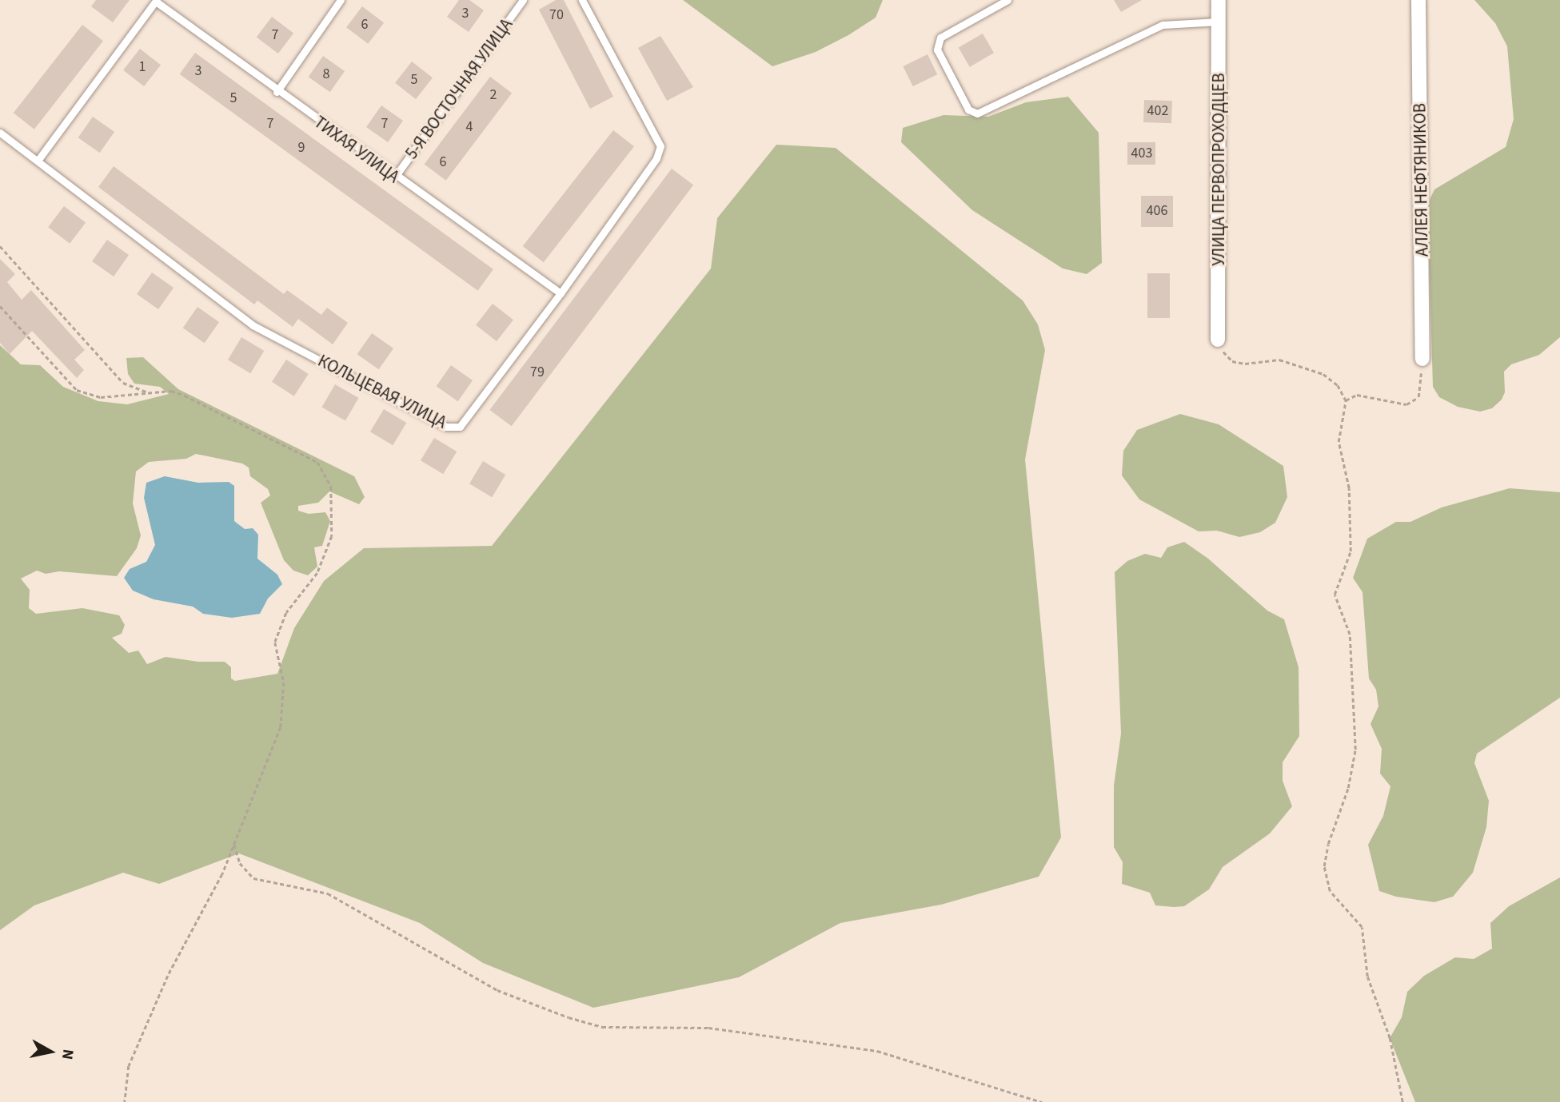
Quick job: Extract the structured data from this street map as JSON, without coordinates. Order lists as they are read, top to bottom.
{
  "streets": {
    "street": ["УЛИЦА ПЕРВОПРОХОДЦЕВ", "АЛЛЕЯ НЕФТЯНИКОВ"],
    "lane": ["5-Я ВОСТОЧНАЯ УЛИЦА", "ТИХАЯ УЛИЦА", "КОЛЬЦЕВАЯ УЛИЦА"]
  },
  "crossings": [
    ["5-Я ВОСТОЧНАЯ УЛИЦА", "ТИХАЯ УЛИЦА"],
    ["ТИХАЯ УЛИЦА", "КОЛЬЦЕВАЯ УЛИЦА"]
  ],
  "house_numbers": [
    "3",
    "70",
    "6",
    "7",
    "1",
    "3",
    "8",
    "5",
    "2",
    "5",
    "402",
    "7",
    "7",
    "4",
    "9",
    "403",
    "6",
    "406",
    "79"
  ],
  "north": "right"
}
